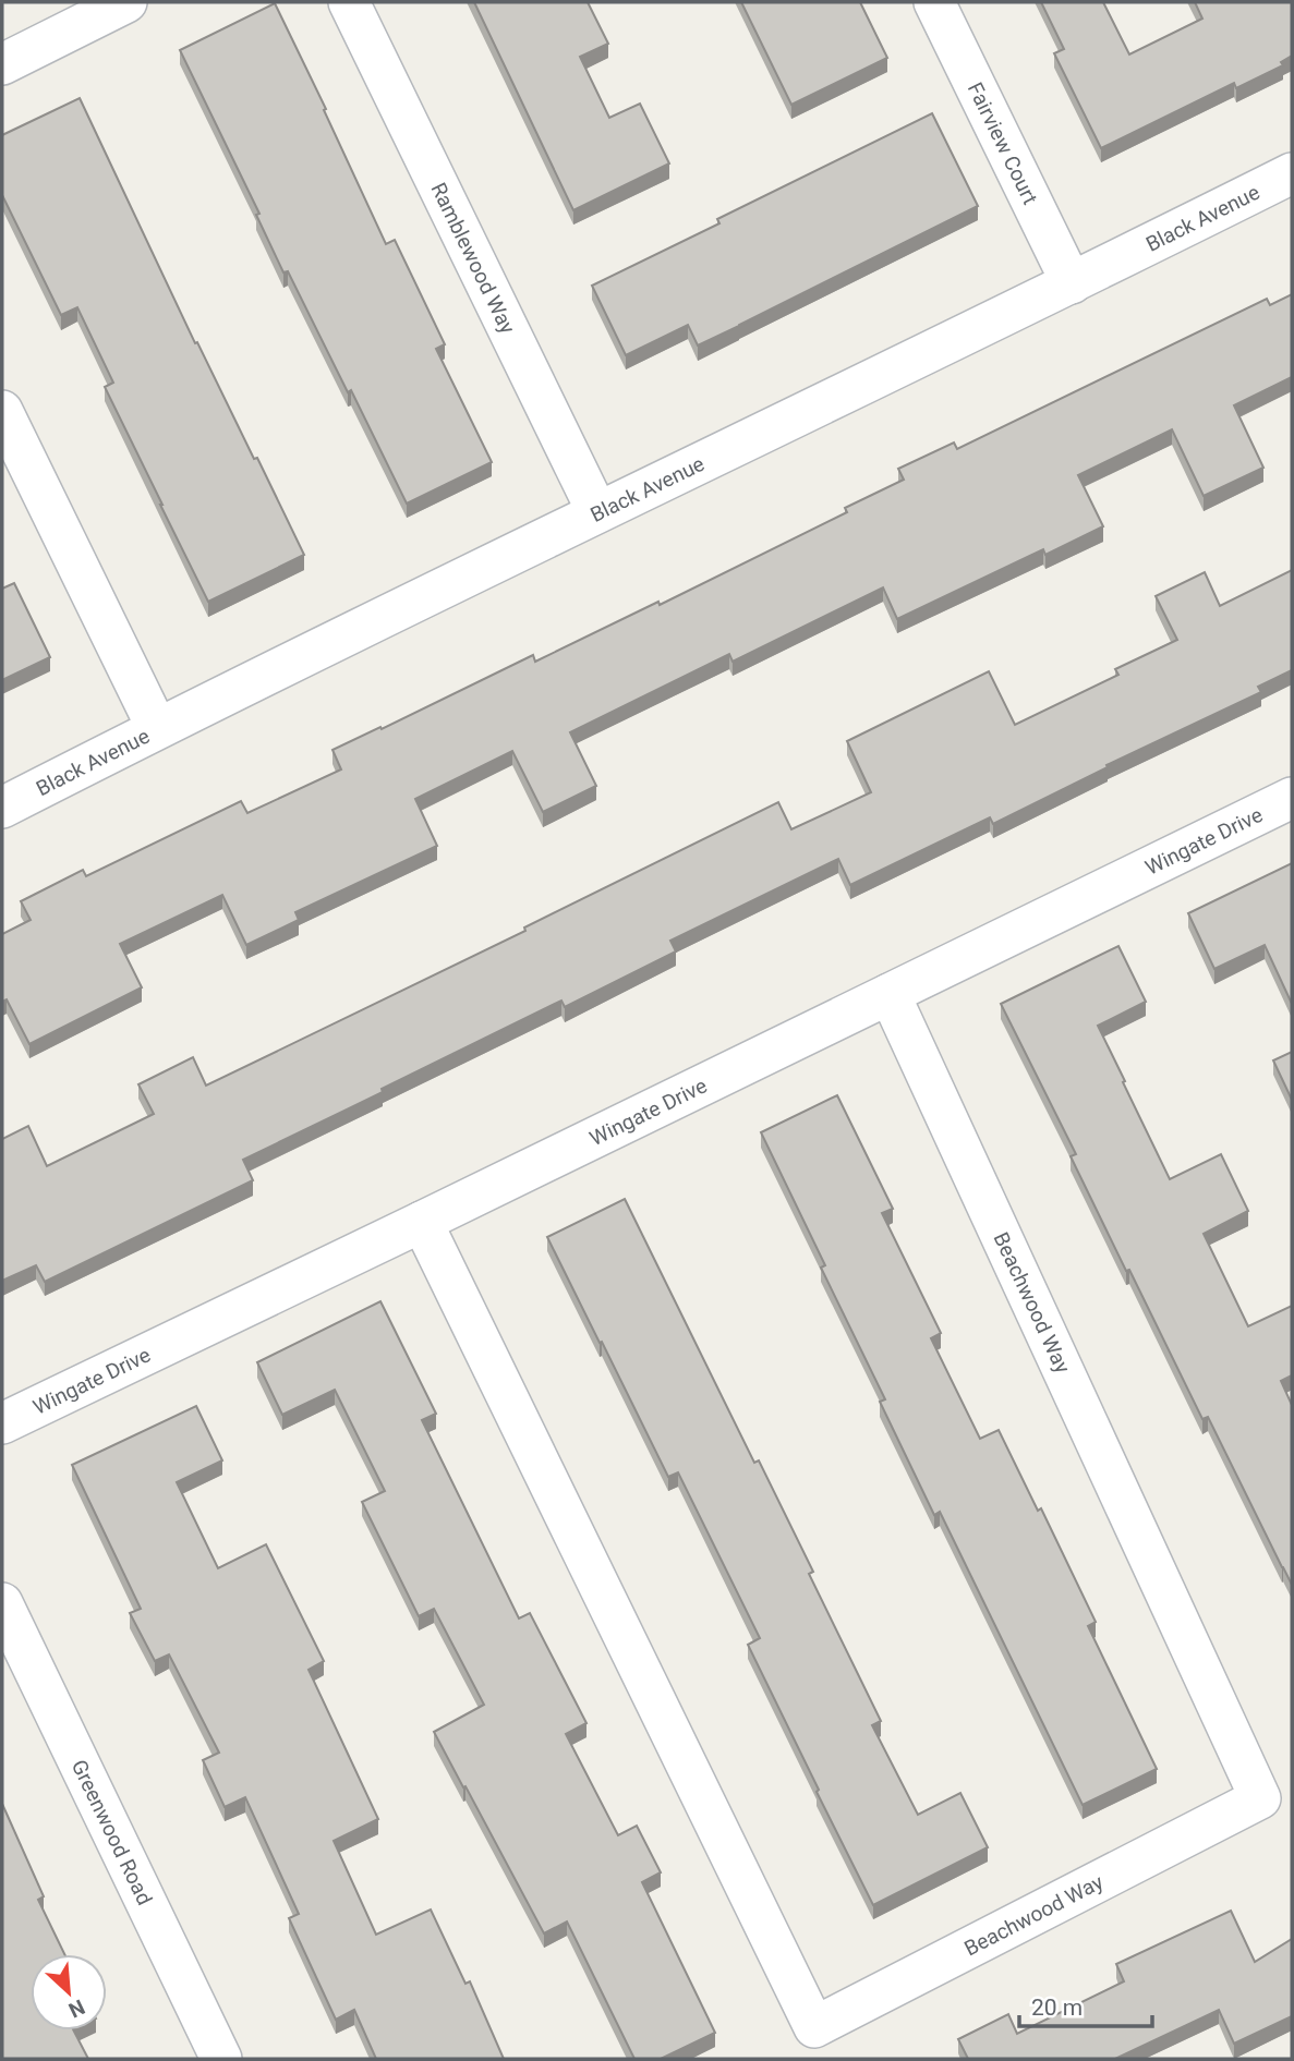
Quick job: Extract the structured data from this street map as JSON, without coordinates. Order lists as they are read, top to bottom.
{
  "streets": {
    "street": [
      "Fairview Court",
      "Black Avenue",
      "Ramblewood Way",
      "Wingate Drive",
      "Beachwood Way",
      "Greenwood Road"
    ]
  },
  "crossings": [
    ["Fairview Court", "Black Avenue"],
    ["Black Avenue", "Ramblewood Way"],
    ["Wingate Drive", "Beachwood Way"]
  ],
  "scale_bar": "20 m",
  "north": "bottom right"
}
